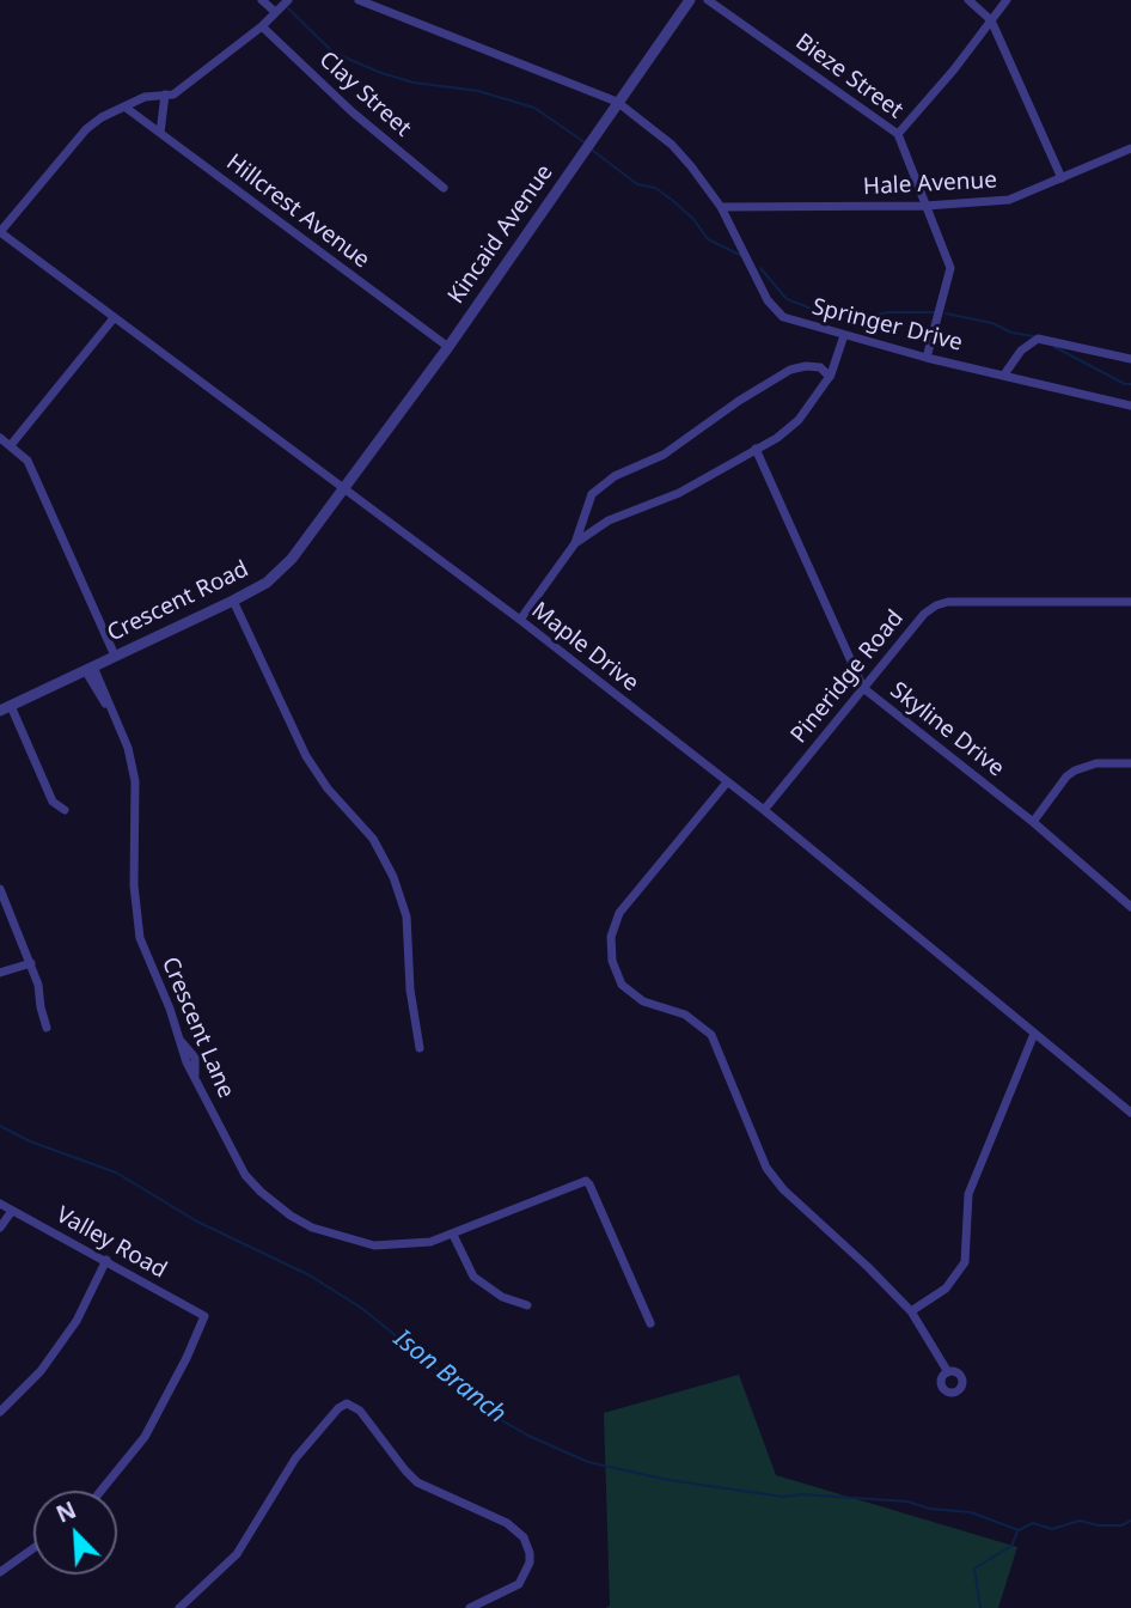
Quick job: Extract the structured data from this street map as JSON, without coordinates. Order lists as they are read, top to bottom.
{
  "streets": {
    "street": [
      "Bieze Street",
      "Clay Street",
      "Hale Avenue",
      "Hillcrest Avenue",
      "Kincaid Avenue",
      "Springer Drive",
      "Crescent Road",
      "Maple Drive",
      "Pineridge Road",
      "Skyline Drive",
      "Crescent Lane",
      "Valley Road"
    ]
  },
  "crossings": [
    ["Bieze Street", "Hale Avenue"],
    ["Bieze Street", "Springer Drive"],
    ["Hale Avenue", "Springer Drive"],
    ["Hillcrest Avenue", "Kincaid Avenue"],
    ["Kincaid Avenue", "Springer Drive"],
    ["Kincaid Avenue", "Crescent Road"],
    ["Kincaid Avenue", "Maple Drive"],
    ["Crescent Road", "Maple Drive"],
    ["Crescent Road", "Crescent Lane"],
    ["Maple Drive", "Pineridge Road"],
    ["Pineridge Road", "Skyline Drive"]
  ],
  "water": ["Ison Branch"],
  "north": "top left"
}
